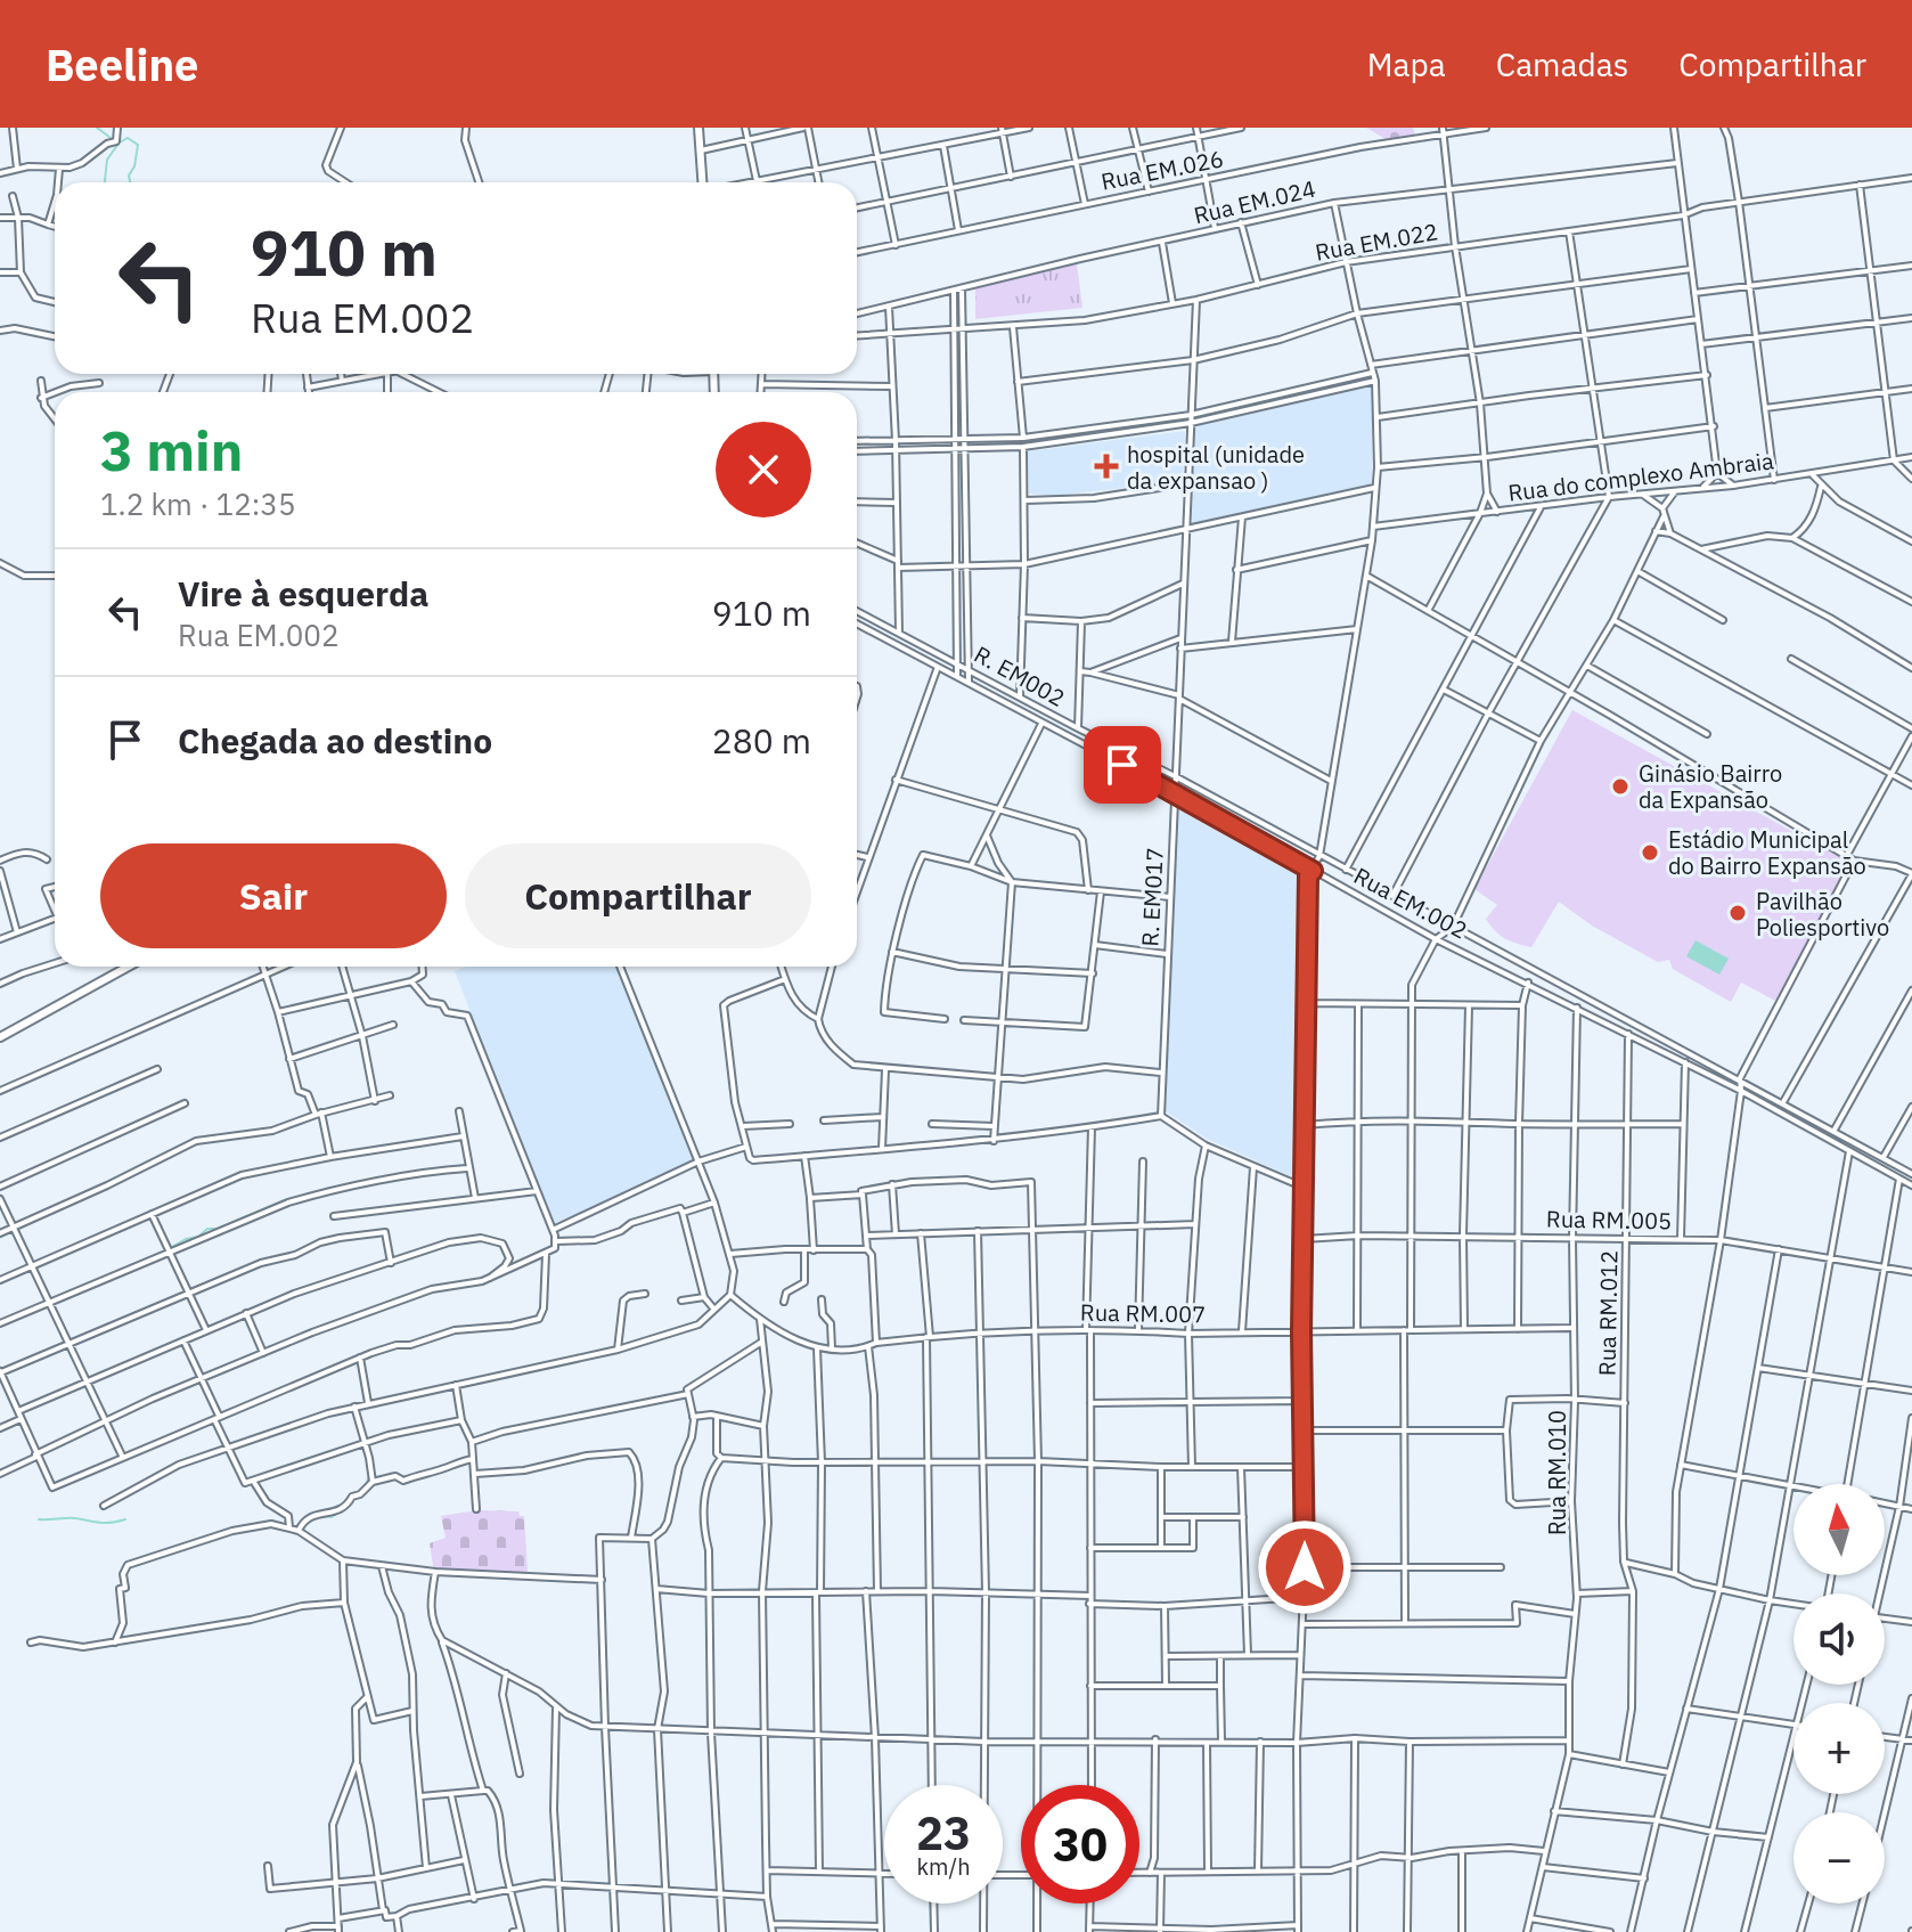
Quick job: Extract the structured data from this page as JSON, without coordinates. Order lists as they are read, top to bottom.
{
  "streets": {
    "street": [
      "Rua EM.026",
      "Rua EM.024",
      "Rua EM.022",
      "Rua do complexo Ambraia",
      "R. EM002",
      "R. EM017",
      "Rua EM.002",
      "Rua RM.005",
      "Rua RM.007",
      "Rua RM.012",
      "Rua RM.010"
    ]
  },
  "crossings": [
    ["Rua EM.022", "R. EM017"],
    ["R. EM002", "R. EM017"],
    ["R. EM002", "Rua EM.002"],
    ["R. EM017", "Rua EM.002"],
    ["Rua EM.002", "Rua RM.012"],
    ["Rua EM.002", "Rua RM.010"],
    ["Rua RM.005", "Rua RM.012"],
    ["Rua RM.005", "Rua RM.010"],
    ["Rua RM.007", "Rua RM.010"]
  ],
  "places": {
    "health": ["hospital (unidade da expansao )"],
    "other": ["Ginásio Bairro da Expansão", "Estádio Municipal do Bairro Expansão", "Pavilhão Poliesportivo"]
  },
  "north": "top",
  "page": {
    "header": "Beeline",
    "nav": ["Mapa", "Camadas", "Compartilhar"],
    "turn": ["910 m", "Rua EM.002"],
    "heading": ["3 min", "1.2 km · 12:35"],
    "list": [
      {
        "name": "Vire à esquerda",
        "note": "Rua EM.002",
        "value": "910 m"
      },
      {
        "name": "Chegada ao destino",
        "value": "280 m"
      }
    ],
    "buttons": ["Sair", "Compartilhar"],
    "map_buttons": ["+", "−"],
    "speed": "23 km/h",
    "limit": "30"
  }
}
